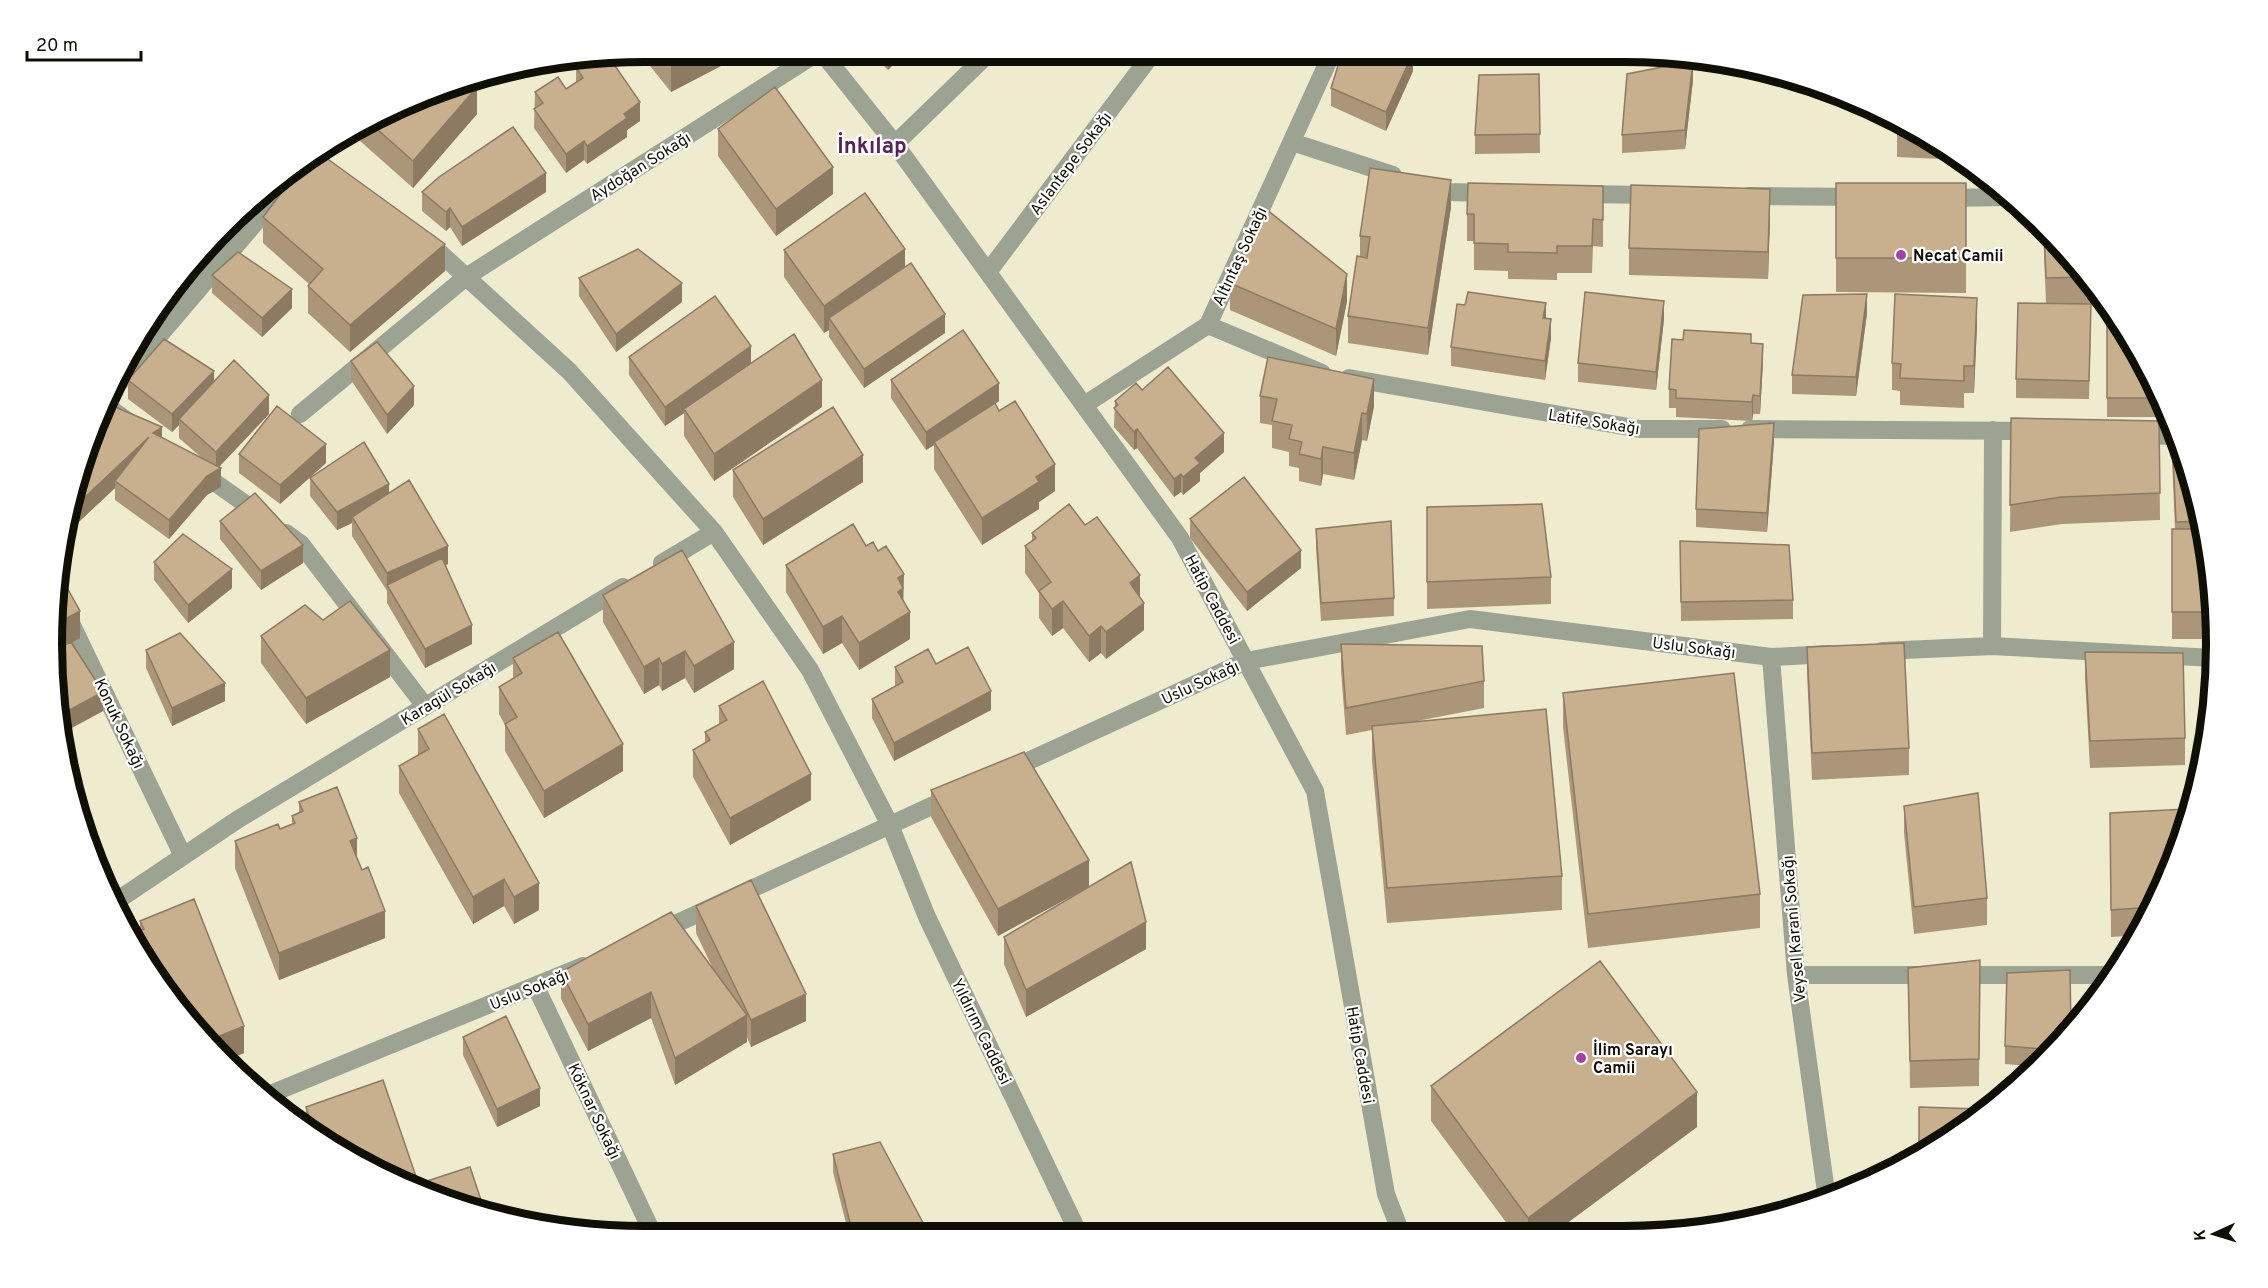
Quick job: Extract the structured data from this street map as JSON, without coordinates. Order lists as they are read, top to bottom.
{
  "streets": {
    "street": [
      "Aslantepe Sokağı",
      "Aydoğan Sokağı",
      "Altıntaş Sokağı",
      "Latife Sokağı",
      "Hatip Caddesi",
      "Uslu Sokağı",
      "Karagül Sokağı",
      "Konuk Sokağı",
      "Veysel Karani Sokağı",
      "Yıldırım Caddesi",
      "Köknar Sokağı"
    ]
  },
  "crossings": [
    ["Aslantepe Sokağı", "Hatip Caddesi"],
    ["Aydoğan Sokağı", "Yıldırım Caddesi"],
    ["Altıntaş Sokağı", "Latife Sokağı"],
    ["Altıntaş Sokağı", "Hatip Caddesi"],
    ["Hatip Caddesi", "Uslu Sokağı"],
    ["Uslu Sokağı", "Veysel Karani Sokağı"],
    ["Uslu Sokağı", "Köknar Sokağı"],
    ["Karagül Sokağı", "Konuk Sokağı"],
    ["Karagül Sokağı", "Yıldırım Caddesi"]
  ],
  "districts": ["İnkılap"],
  "places": ["Necat Camii", "İlim Sarayı Camii"],
  "scale_bar": "20 m",
  "north": "left"
}
